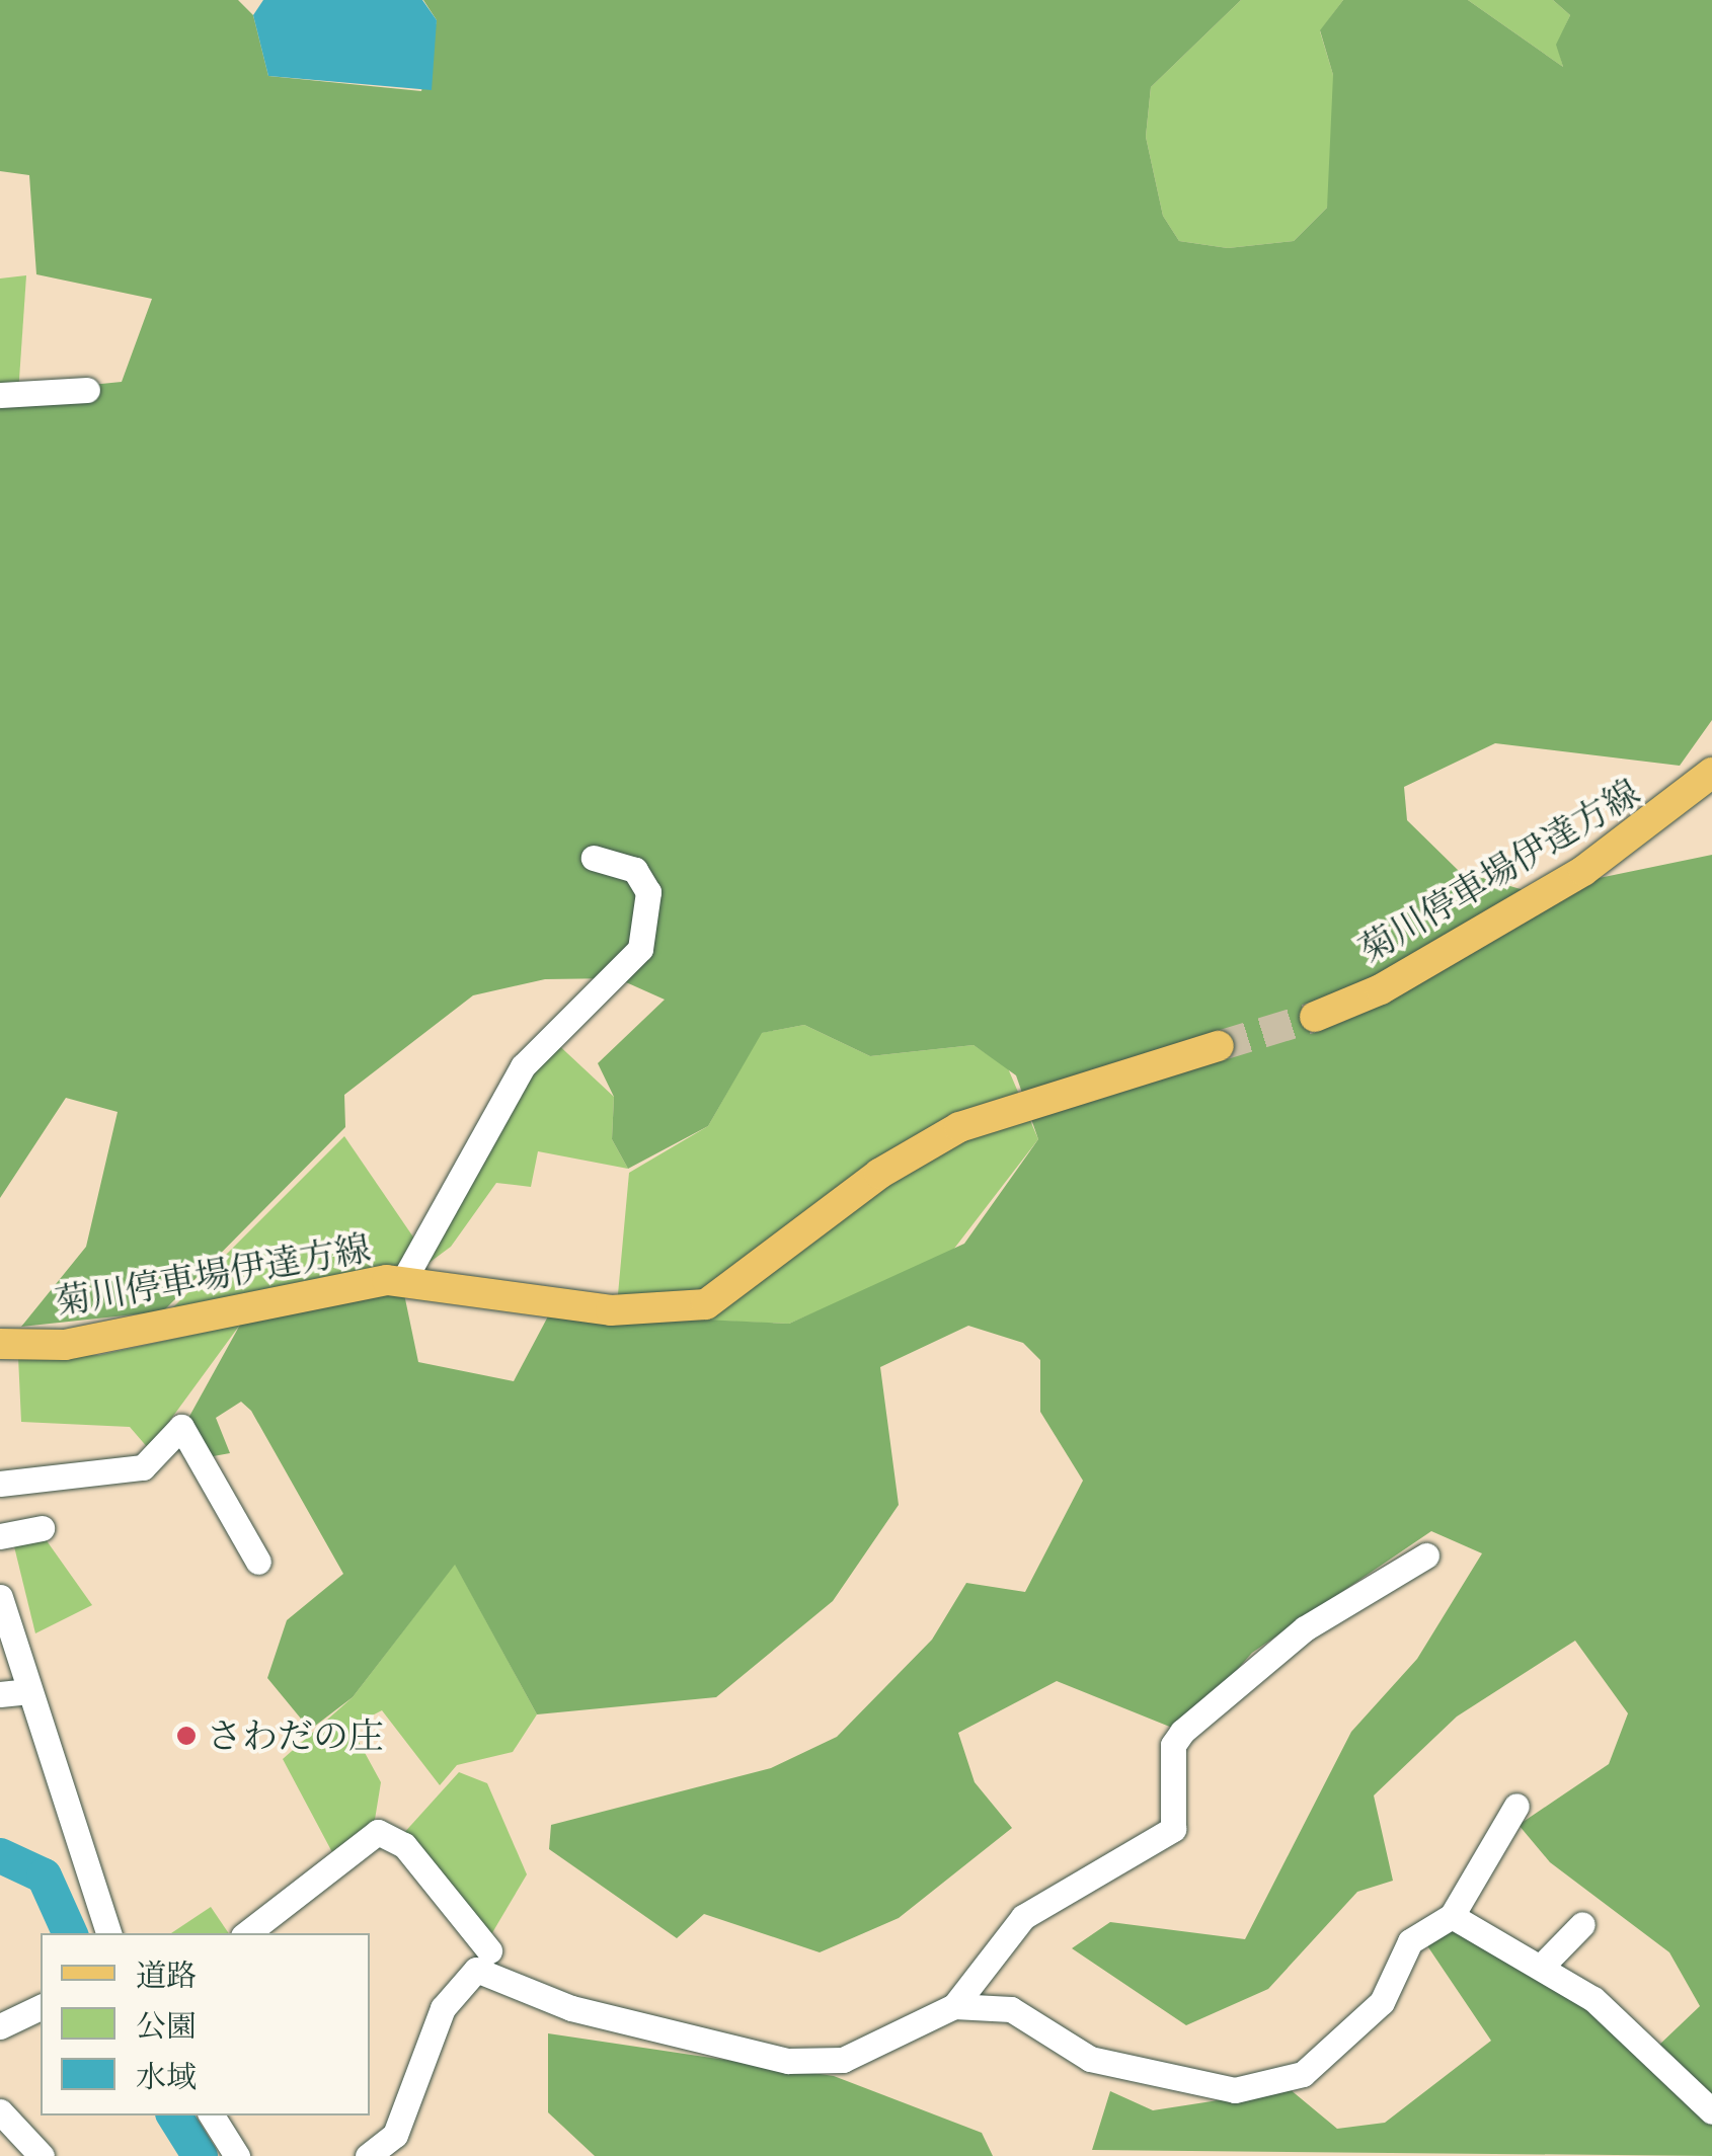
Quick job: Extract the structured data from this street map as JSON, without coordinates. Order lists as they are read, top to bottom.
{
  "streets": {
    "main road": ["菊川停車場伊達方線"]
  },
  "places": ["さわだの庄"],
  "legend": ["道路", "公園", "水域"]
}
